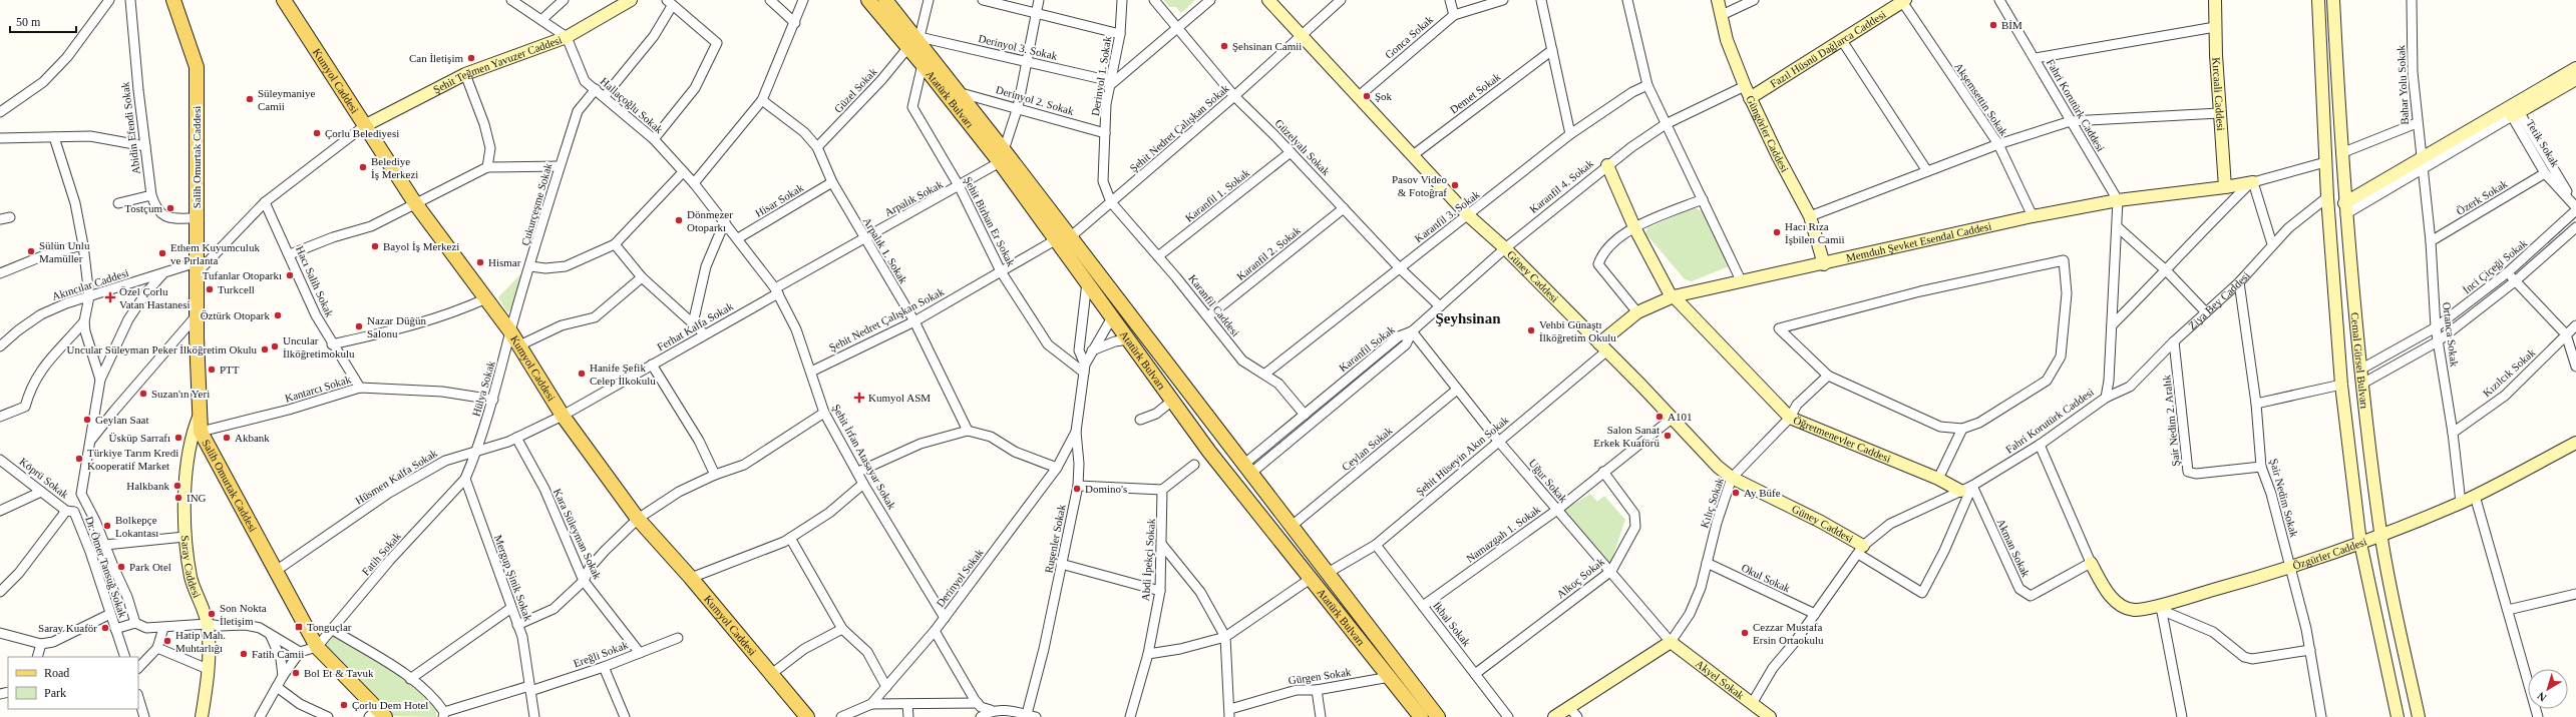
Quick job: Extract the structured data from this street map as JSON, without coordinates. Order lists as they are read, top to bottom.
{
  "streets": {
    "main road": ["Kumyol Caddesi", "Atatürk Bulvarı", "Salih Omurtak Caddesi"],
    "street": [
      "Gonca Sokak",
      "Derinyol 3. Sokak",
      "Fazıl Hüsnü Dağlarca Caddesi",
      "Şehit Teğmen Yavuzer Caddesi",
      "Derinyol 1. Sokak",
      "Bahar Yolu Sokak",
      "Güzel Sokak",
      "Demet Sokak",
      "Kırcaali Caddesi",
      "Akşemsettin Sokak",
      "Derinyol 2. Sokak",
      "Hallaçoğlu Sokak",
      "Fahri Korutürk Caddesi",
      "Abidin Efendi Sokak",
      "Şehit Nedret Çalışkan Sokak",
      "Güngörler Caddesi",
      "Tetik Sokak",
      "Güzelyalı Sokak",
      "Karanfil 4. Sokak",
      "Karanfil 1. Sokak",
      "Özerk Sokak",
      "Arpalık Sokak",
      "Hisar Sokak",
      "Çukurçeşme Sokak",
      "Karanfil 3. Sokak",
      "Şehit Birhan Er Sokak",
      "Memduh Şevket Esendal Caddesi",
      "Arpalık 1. Sokak",
      "Karanfil 2. Sokak",
      "İnci Çiçeği Sokak",
      "Güney Caddesi",
      "Hacı Salih Sokak",
      "Akıncılar Caddesi",
      "Ziya Bey Caddesi",
      "Karanfil Caddesi",
      "Ferhat Kalfa Sokak",
      "Ortanca Sokak",
      "Karanfil Sokak",
      "Cemal Gürsel Bulvarı",
      "Kızılcık Sokak",
      "Kantarcı Sokak",
      "Hülya Sokak",
      "Şair Nedim 2. Aralık",
      "Öğretmenevler Caddesi",
      "Ceylan Sokak",
      "Şehit Hüseyin Akın Sokak",
      "Şehit İrfan Atasayar Sokak",
      "Hüsmen Kalfa Sokak",
      "Köprü Sokak",
      "Uğur Sokak",
      "Şair Nedim Sokak",
      "Kılıç Sokak",
      "Kara Süleyman Sokak",
      "Namazgah 1. Sokak",
      "Ruşenler Sokak",
      "Akman Sokak",
      "Fatih Sokak",
      "Özgürler Caddesi",
      "Abdi İpekçi Sokak",
      "Saray Caddesi",
      "Dr. Ömer Tansuğ Sokak",
      "Mergup Şinik Sokak",
      "Derinyol Sokak",
      "Alkoç Sokak",
      "Okul Sokak",
      "İkbal Sokak",
      "Ereğli Sokak",
      "Gürgen Sokak",
      "Akyel Sokak"
    ]
  },
  "crossings": [
    ["Gonca Sokak", "Güney Caddesi"],
    ["Derinyol 3. Sokak", "Derinyol 1. Sokak"],
    ["Derinyol 3. Sokak", "Güzel Sokak"],
    ["Derinyol 3. Sokak", "Atatürk Bulvarı"],
    ["Fazıl Hüsnü Dağlarca Caddesi", "Akşemsettin Sokak"],
    ["Fazıl Hüsnü Dağlarca Caddesi", "Güngörler Caddesi"],
    ["Şehit Teğmen Yavuzer Caddesi", "Kumyol Caddesi"],
    ["Şehit Teğmen Yavuzer Caddesi", "Hallaçoğlu Sokak"],
    ["Derinyol 1. Sokak", "Derinyol 2. Sokak"],
    ["Derinyol 1. Sokak", "Şehit Nedret Çalışkan Sokak"],
    ["Derinyol 1. Sokak", "Karanfil Caddesi"],
    ["Kumyol Caddesi", "Çukurçeşme Sokak"],
    ["Kumyol Caddesi", "Ferhat Kalfa Sokak"],
    ["Kumyol Caddesi", "Hülya Sokak"],
    ["Kumyol Caddesi", "Hüsmen Kalfa Sokak"],
    ["Bahar Yolu Sokak", "Ortanca Sokak"],
    ["Güzel Sokak", "Atatürk Bulvarı"],
    ["Güzel Sokak", "Arpalık 1. Sokak"],
    ["Demet Sokak", "Güney Caddesi"],
    ["Kırcaali Caddesi", "Memduh Şevket Esendal Caddesi"],
    ["Atatürk Bulvarı", "Derinyol 2. Sokak"],
    ["Atatürk Bulvarı", "Şehit Nedret Çalışkan Sokak"],
    ["Atatürk Bulvarı", "Arpalık Sokak"],
    ["Atatürk Bulvarı", "Şehit Birhan Er Sokak"],
    ["Atatürk Bulvarı", "Karanfil Sokak"],
    ["Atatürk Bulvarı", "Ceylan Sokak"],
    ["Atatürk Bulvarı", "Şehit Hüseyin Akın Sokak"],
    ["Atatürk Bulvarı", "Gürgen Sokak"],
    ["Akşemsettin Sokak", "Memduh Şevket Esendal Caddesi"],
    ["Hallaçoğlu Sokak", "Çukurçeşme Sokak"],
    ["Hallaçoğlu Sokak", "Şehit İrfan Atasayar Sokak"],
    ["Fahri Korutürk Caddesi", "Memduh Şevket Esendal Caddesi"],
    ["Fahri Korutürk Caddesi", "Güney Caddesi"],
    ["Fahri Korutürk Caddesi", "Ziya Bey Caddesi"],
    ["Fahri Korutürk Caddesi", "Öğretmenevler Caddesi"],
    ["Fahri Korutürk Caddesi", "Akman Sokak"],
    ["Fahri Korutürk Caddesi", "Okul Sokak"],
    ["Fahri Korutürk Caddesi", "Akyel Sokak"],
    ["Abidin Efendi Sokak", "Salih Omurtak Caddesi"],
    ["Şehit Nedret Çalışkan Sokak", "Güzelyalı Sokak"],
    ["Şehit Nedret Çalışkan Sokak", "Şehit Birhan Er Sokak"],
    ["Şehit Nedret Çalışkan Sokak", "Arpalık 1. Sokak"],
    ["Şehit Nedret Çalışkan Sokak", "Güney Caddesi"],
    ["Şehit Nedret Çalışkan Sokak", "Karanfil Caddesi"],
    ["Şehit Nedret Çalışkan Sokak", "Şehit İrfan Atasayar Sokak"],
    ["Güngörler Caddesi", "Karanfil 4. Sokak"],
    ["Güngörler Caddesi", "Memduh Şevket Esendal Caddesi"],
    ["Tetik Sokak", "Özerk Sokak"],
    ["Tetik Sokak", "İnci Çiçeği Sokak"],
    ["Güzelyalı Sokak", "Karanfil 4. Sokak"],
    ["Güzelyalı Sokak", "Karanfil 1. Sokak"],
    ["Güzelyalı Sokak", "Karanfil 3. Sokak"],
    ["Güzelyalı Sokak", "Karanfil 2. Sokak"],
    ["Salih Omurtak Caddesi", "Akıncılar Caddesi"],
    ["Salih Omurtak Caddesi", "Kantarcı Sokak"],
    ["Salih Omurtak Caddesi", "Hüsmen Kalfa Sokak"],
    ["Salih Omurtak Caddesi", "Fatih Sokak"],
    ["Salih Omurtak Caddesi", "Saray Caddesi"],
    ["Karanfil 4. Sokak", "Güney Caddesi"],
    ["Karanfil 4. Sokak", "Karanfil Sokak"],
    ["Karanfil 4. Sokak", "Öğretmenevler Caddesi"],
    ["Karanfil 4. Sokak", "Uğur Sokak"],
    ["Karanfil 1. Sokak", "Karanfil Caddesi"],
    ["Özerk Sokak", "Ortanca Sokak"],
    ["Arpalık Sokak", "Şehit Birhan Er Sokak"],
    ["Arpalık Sokak", "Arpalık 1. Sokak"],
    ["Arpalık Sokak", "Ferhat Kalfa Sokak"],
    ["Arpalık Sokak", "Şehit İrfan Atasayar Sokak"],
    ["Hisar Sokak", "Arpalık 1. Sokak"],
    ["Hisar Sokak", "Şehit İrfan Atasayar Sokak"],
    ["Çukurçeşme Sokak", "Hülya Sokak"],
    ["Karanfil 3. Sokak", "Güney Caddesi"],
    ["Karanfil 3. Sokak", "Karanfil Caddesi"],
    ["Şehit Birhan Er Sokak", "Ruşenler Sokak"],
    ["Memduh Şevket Esendal Caddesi", "Güney Caddesi"],
    ["Memduh Şevket Esendal Caddesi", "Öğretmenevler Caddesi"],
    ["Memduh Şevket Esendal Caddesi", "Şehit Hüseyin Akın Sokak"],
    ["Karanfil 2. Sokak", "Karanfil Caddesi"],
    ["İnci Çiçeği Sokak", "Ortanca Sokak"],
    ["İnci Çiçeği Sokak", "Cemal Gürsel Bulvarı"],
    ["Güney Caddesi", "Şehit Hüseyin Akın Sokak"],
    ["Güney Caddesi", "Kılıç Sokak"],
    ["Güney Caddesi", "Namazgah 1. Sokak"],
    ["Hacı Salih Sokak", "Kantarcı Sokak"],
    ["Ziya Bey Caddesi", "Cemal Gürsel Bulvarı"],
    ["Ziya Bey Caddesi", "Şair Nedim 2. Aralık"],
    ["Ziya Bey Caddesi", "Şair Nedim Sokak"],
    ["Karanfil Caddesi", "Karanfil Sokak"],
    ["Ferhat Kalfa Sokak", "Şehit İrfan Atasayar Sokak"],
    ["Ferhat Kalfa Sokak", "Hüsmen Kalfa Sokak"],
    ["Ortanca Sokak", "Kızılcık Sokak"],
    ["Ortanca Sokak", "Özgürler Caddesi"],
    ["Karanfil Sokak", "Uğur Sokak"],
    ["Cemal Gürsel Bulvarı", "Özgürler Caddesi"],
    ["Kantarcı Sokak", "Hülya Sokak"],
    ["Hülya Sokak", "Hüsmen Kalfa Sokak"],
    ["Şair Nedim 2. Aralık", "Şair Nedim Sokak"],
    ["Öğretmenevler Caddesi", "Kılıç Sokak"],
    ["Ceylan Sokak", "Uğur Sokak"],
    ["Şehit Hüseyin Akın Sokak", "Uğur Sokak"],
    ["Şehit Hüseyin Akın Sokak", "İkbal Sokak"],
    ["Şehit İrfan Atasayar Sokak", "Derinyol Sokak"],
    ["Hüsmen Kalfa Sokak", "Kara Süleyman Sokak"],
    ["Köprü Sokak", "Dr. Ömer Tansuğ Sokak"],
    ["Uğur Sokak", "Kılıç Sokak"],
    ["Uğur Sokak", "Namazgah 1. Sokak"],
    ["Uğur Sokak", "Alkoç Sokak"],
    ["Uğur Sokak", "Akyel Sokak"],
    ["Şair Nedim Sokak", "Özgürler Caddesi"],
    ["Kılıç Sokak", "Okul Sokak"],
    ["Kılıç Sokak", "Akyel Sokak"],
    ["Kara Süleyman Sokak", "Ereğli Sokak"],
    ["Namazgah 1. Sokak", "Alkoç Sokak"],
    ["Namazgah 1. Sokak", "İkbal Sokak"],
    ["Ruşenler Sokak", "Derinyol Sokak"],
    ["Akman Sokak", "Özgürler Caddesi"],
    ["Fatih Sokak", "Mergup Şinik Sokak"],
    ["Mergup Şinik Sokak", "Ereğli Sokak"],
    ["Alkoç Sokak", "İkbal Sokak"]
  ],
  "districts": ["Şeyhsinan"],
  "places": {
    "other": [
      "BİM",
      "Şehsinan Camii",
      "Can İletişim",
      "Şok",
      "Süleymaniye Camii",
      "Çorlu Belediyesi",
      "Belediye İş Merkezi",
      "Pasov Video & Fotoğraf",
      "Tostçum",
      "Dönmezer Otoparkı",
      "Hacı Rıza İşbilen Camii",
      "Bayol İş Merkezi",
      "Sülün Unlu Mamüller",
      "Ethem Kuyumculuk ve Pırlanta",
      "Hismar",
      "Tufanlar Otoparkı",
      "Turkcell",
      "Öztürk Otopark",
      "Nazar Düğün Salonu",
      "Vehbi Günaştı İlköğretim Okulu",
      "Uncular İlköğretimokulu",
      "Uncular Süleyman Peker İlköğretim Okulu",
      "PTT",
      "Hanife Şefik Celep İlkokulu",
      "Suzan'ın Yeri",
      "A101",
      "Geylan Saat",
      "Salon Sanat Erkek Kuaförü",
      "Üsküp Sarrafı",
      "Akbank",
      "Türkiye Tarım Kredi Kooperatif Market",
      "Halkbank",
      "Domino's",
      "Ay Büfe",
      "ING",
      "Bolkepçe Lokantası",
      "Park Otel",
      "Son Nokta İletişim",
      "Saray Kuaför",
      "Cezzar Mustafa Ersin Ortaokulu",
      "Hatip Mah. Muhtarlığı",
      "Fatih Camii",
      "Bol Et & Tavuk",
      "Çorlu Dem Hotel"
    ],
    "health": ["Özel Çorlu Vatan Hastanesi", "Kumyol ASM"],
    "transit": ["Tonguçlar"]
  },
  "legend": ["Road", "Park"],
  "scale_bar": "50 m",
  "north": "bottom left"
}
